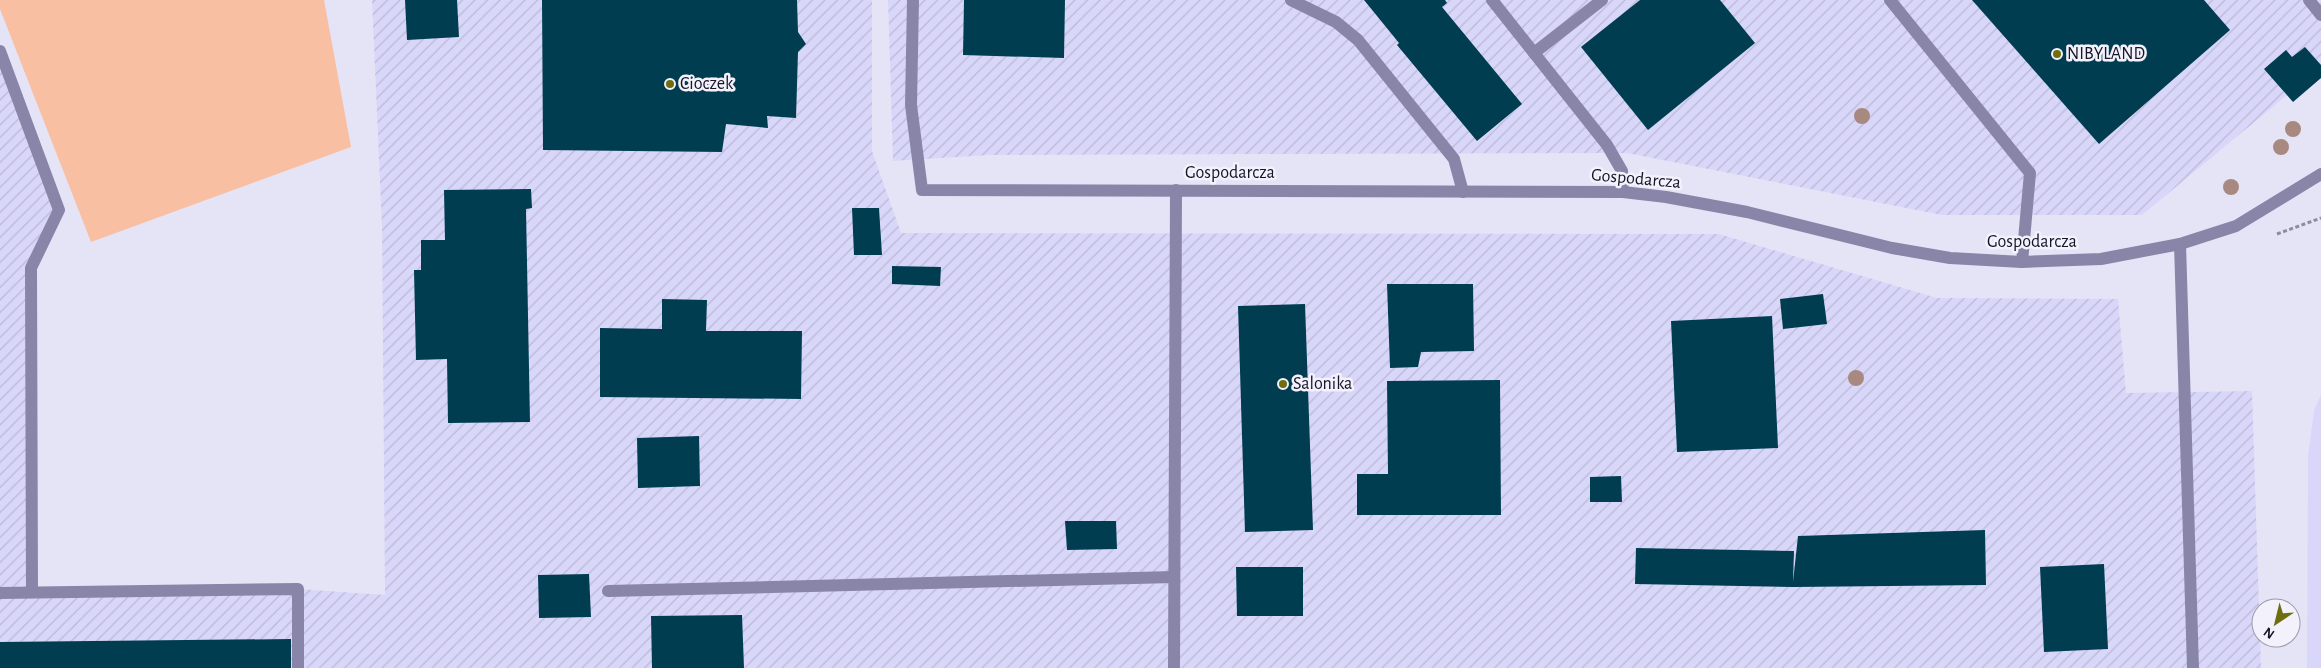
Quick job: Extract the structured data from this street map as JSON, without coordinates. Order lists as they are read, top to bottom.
{
  "streets": {
    "street": ["Gospodarcza"]
  },
  "places": ["NIBYLAND", "Cioczek", "Salonika"],
  "north": "bottom left"
}
